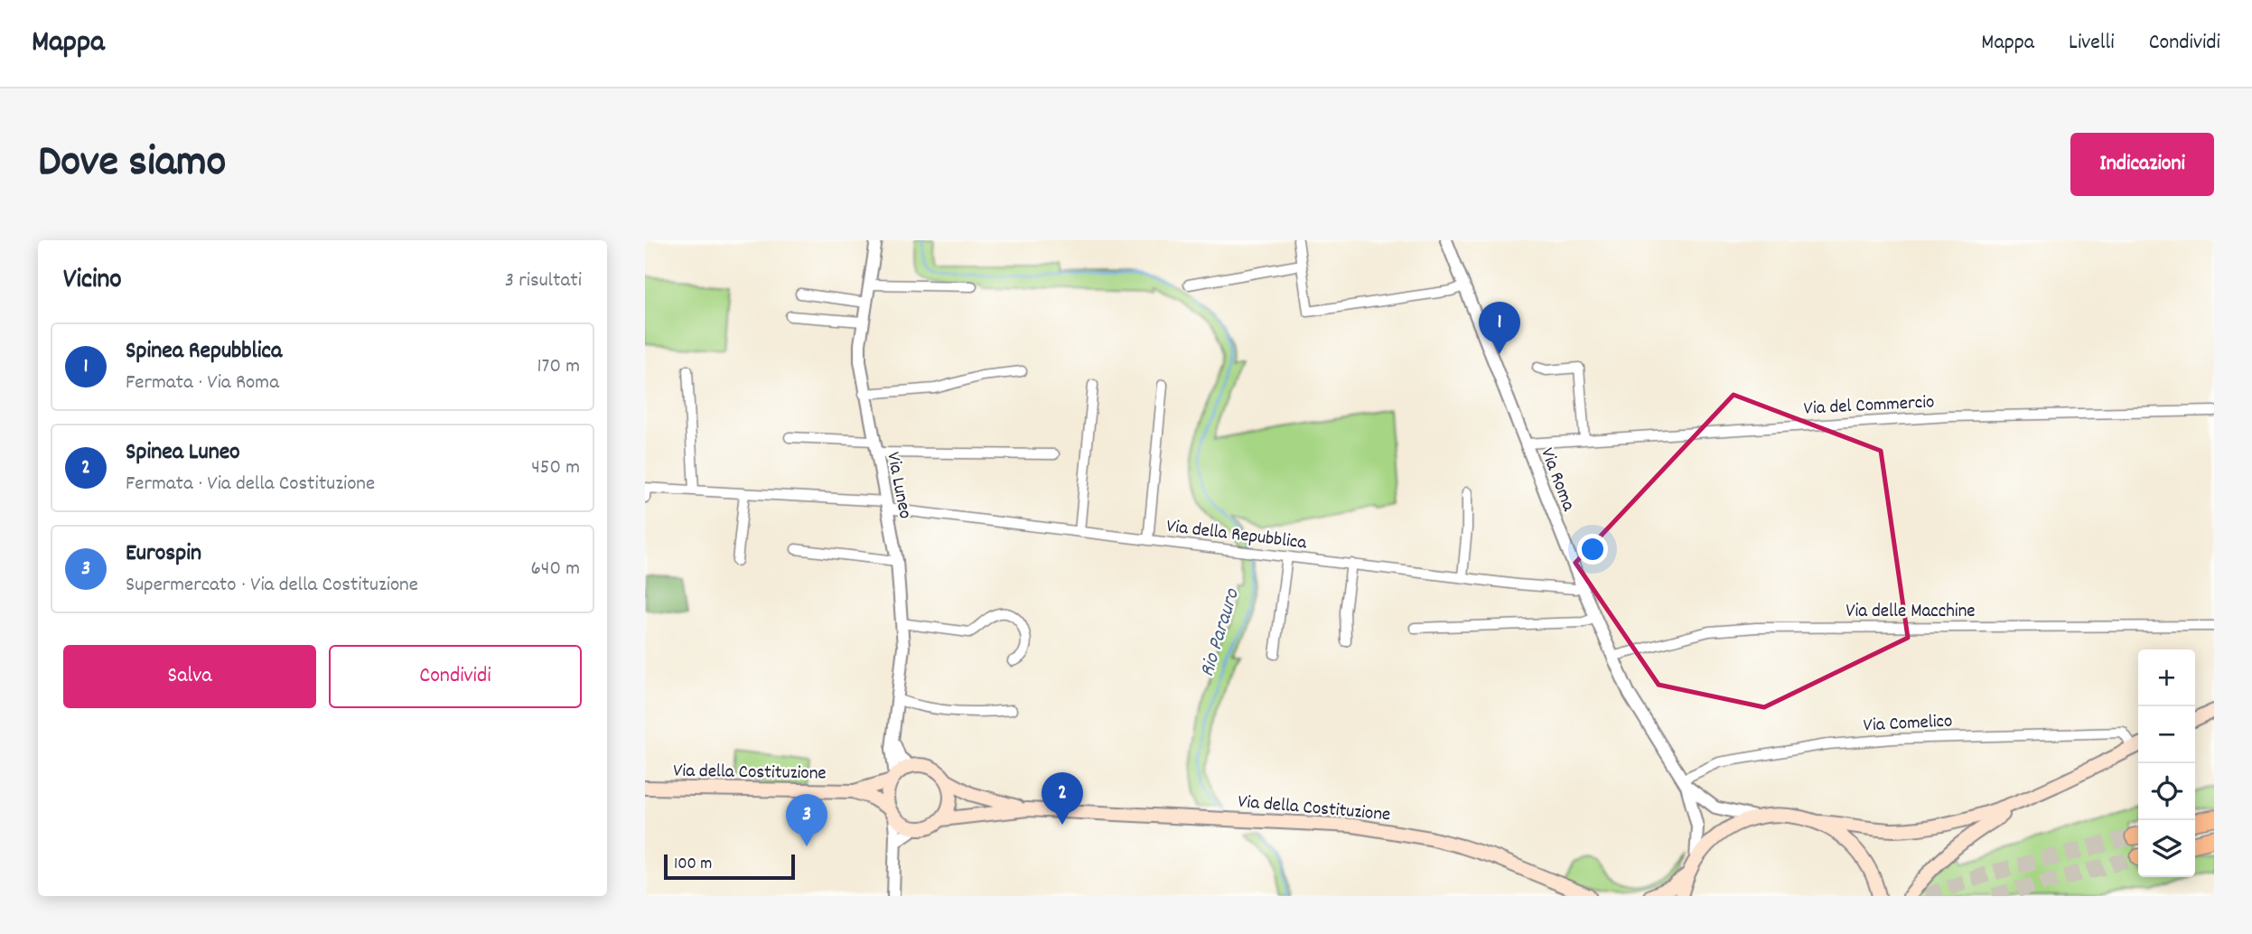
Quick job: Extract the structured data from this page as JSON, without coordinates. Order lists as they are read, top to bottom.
{
  "streets": {
    "main road": ["Via della Costituzione"],
    "street": [
      "Via del Commercio",
      "Via Roma",
      "Via Luneo",
      "Via della Repubblica",
      "Via delle Macchine",
      "Via Comelico"
    ]
  },
  "crossings": [
    ["Via del Commercio", "Via Roma"],
    ["Via Roma", "Via della Repubblica"],
    ["Via Roma", "Via delle Macchine"],
    ["Via Roma", "Via Comelico"],
    ["Via Luneo", "Via della Repubblica"],
    ["Via Luneo", "Via della Costituzione"]
  ],
  "water": ["Rio Parauro"],
  "scale_bar": "100 m",
  "page": {
    "header": "Mappa",
    "nav": ["Mappa", "Livelli", "Condividi"],
    "title": "Dove siamo",
    "buttons": [
      "Indicazioni",
      ["Salva", "Condividi"]
    ],
    "heading": ["Vicino", "3 risultati"],
    "pins": ["1", "2", "3"],
    "list": [
      {
        "mark": "1",
        "name": "Spinea Repubblica",
        "note": "Fermata · Via Roma",
        "value": "170 m"
      },
      {
        "mark": "2",
        "name": "Spinea Luneo",
        "note": "Fermata · Via della Costituzione",
        "value": "450 m"
      },
      {
        "mark": "3",
        "name": "Eurospin",
        "note": "Supermercato · Via della Costituzione",
        "value": "640 m"
      }
    ],
    "map_buttons": ["+", "−"],
    "scale": "100 m"
  }
}
